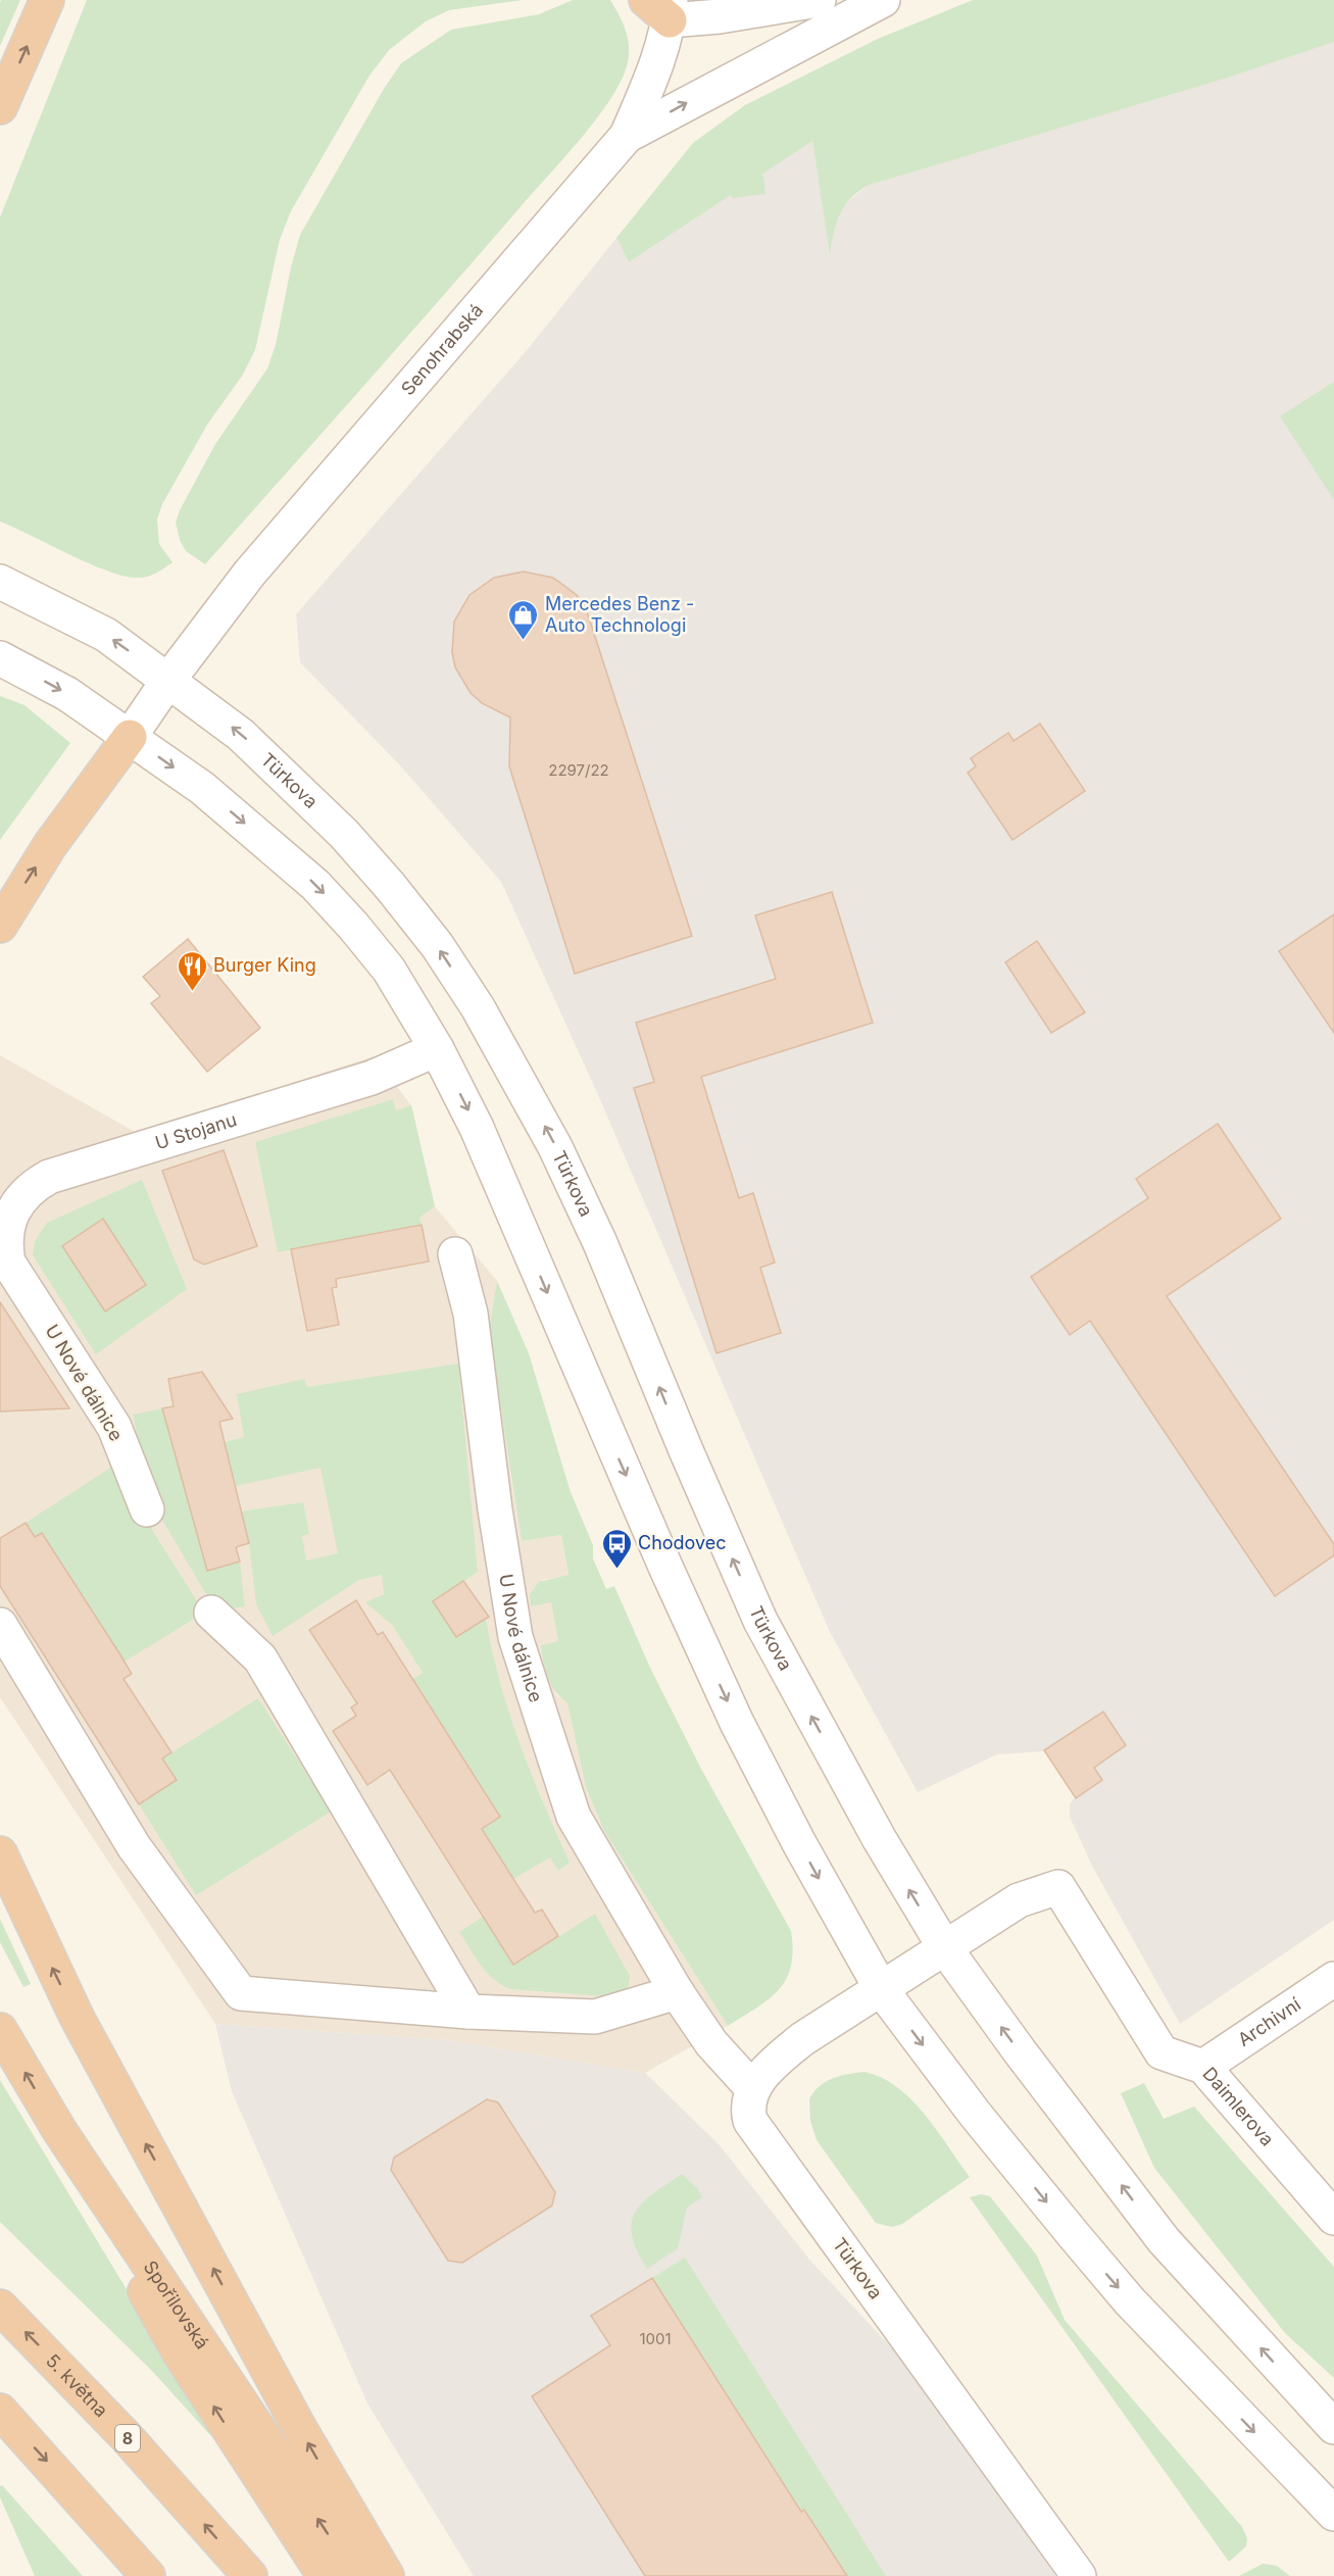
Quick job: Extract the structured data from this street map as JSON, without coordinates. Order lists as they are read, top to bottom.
{
  "streets": {
    "highway": ["Spořilovská", "5. května", "8"],
    "street": [
      "Senohrabská",
      "Türkova",
      "U Stojanu",
      "U Nové dálnice",
      "Archivní",
      "Daimlerova"
    ]
  },
  "crossings": [
    ["Senohrabská", "Türkova"],
    ["Türkova", "U Nové dálnice"],
    ["Türkova", "Daimlerova"],
    ["U Stojanu", "U Nové dálnice"],
    ["Archivní", "Daimlerova"]
  ],
  "places": {
    "shop": ["Mercedes Benz - Auto Technologi"],
    "restaurant": ["Burger King"],
    "bus stop": ["Chodovec"]
  },
  "house_numbers": ["2297/22", "1001"]
}
